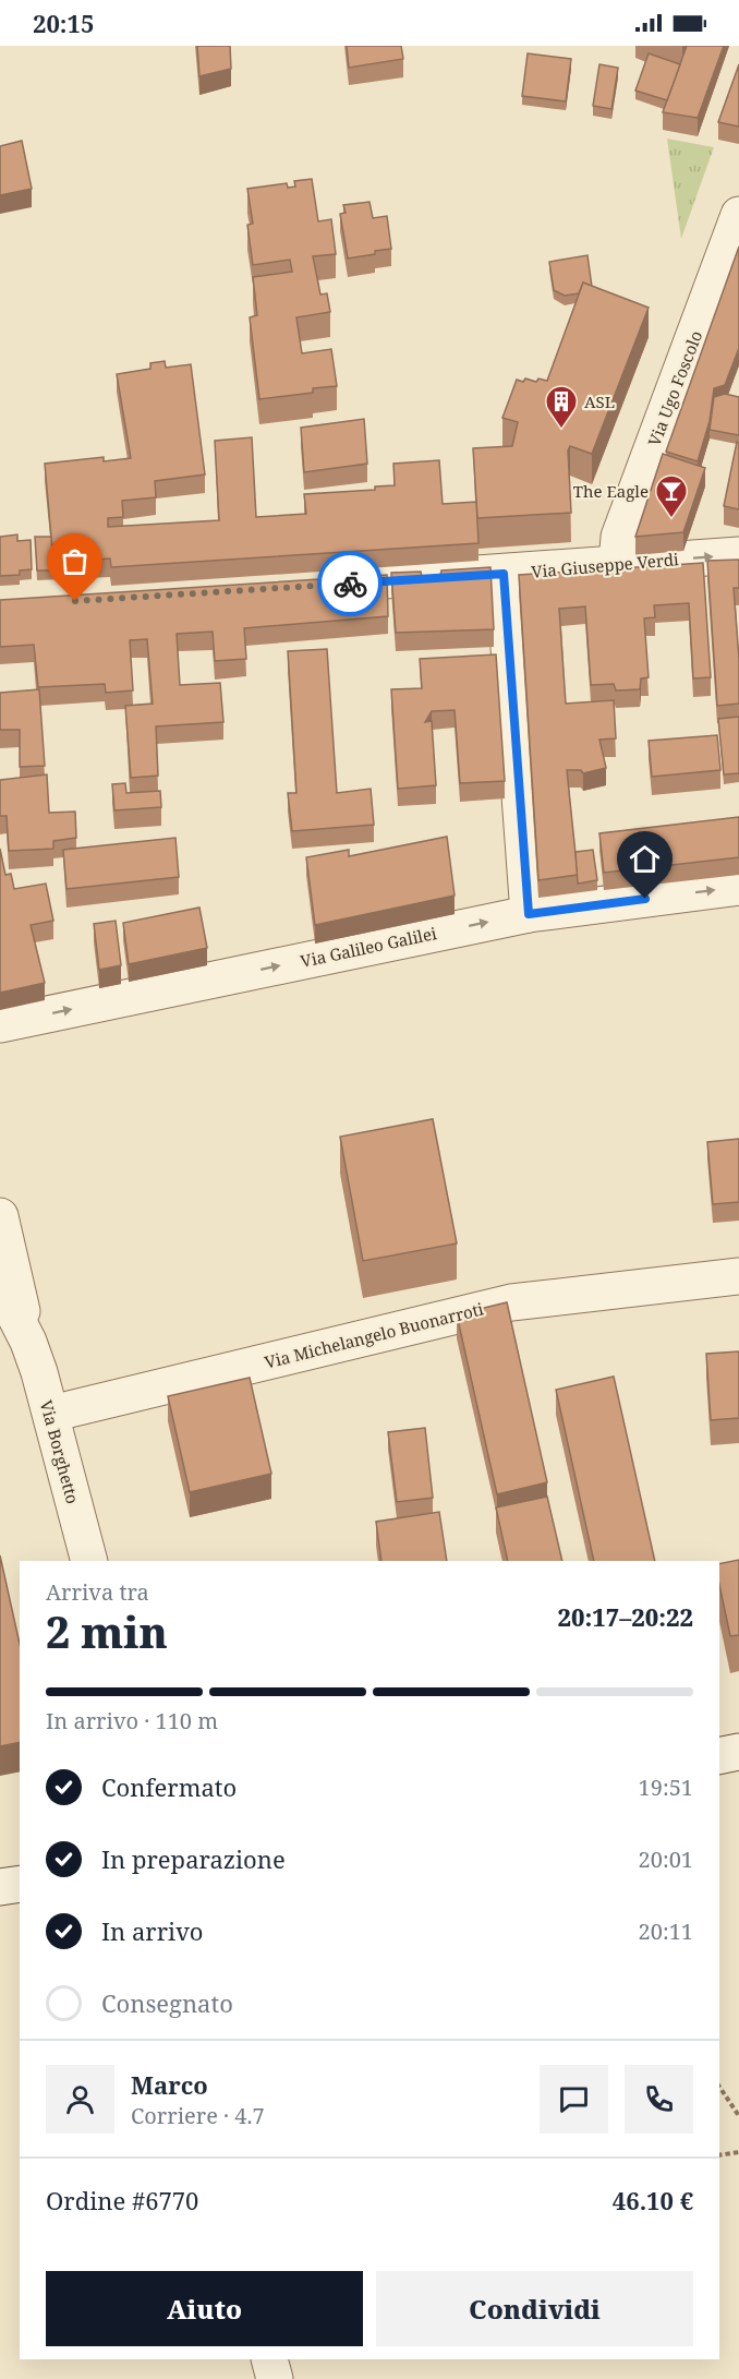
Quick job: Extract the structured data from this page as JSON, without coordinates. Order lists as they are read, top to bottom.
{
  "streets": {
    "street": [
      "Via Ugo Foscolo",
      "Via Giuseppe Verdi",
      "Via Galileo Galilei",
      "Via Michelangelo Buonarroti",
      "Via Borghetto"
    ]
  },
  "crossings": [
    ["Via Ugo Foscolo", "Via Giuseppe Verdi"],
    ["Via Michelangelo Buonarroti", "Via Borghetto"]
  ],
  "one_way": ["Via Galileo Galilei"],
  "places": {
    "building": ["ASL"],
    "bar": ["The Eagle"]
  },
  "page": {
    "status": "20:15",
    "heading": ["2 min", "Arriva tra", "20:17–20:22"],
    "panel": [
      "Marco",
      "Corriere · 4.7",
      "Ordine #6770",
      "46.10 €"
    ],
    "bar": "In arrivo · 110 m",
    "list": [
      ["Confermato", "19:51"],
      ["In preparazione", "20:01"],
      ["In arrivo", "20:11"],
      "Consegnato"
    ],
    "buttons": ["Aiuto", "Condividi"]
  }
}
